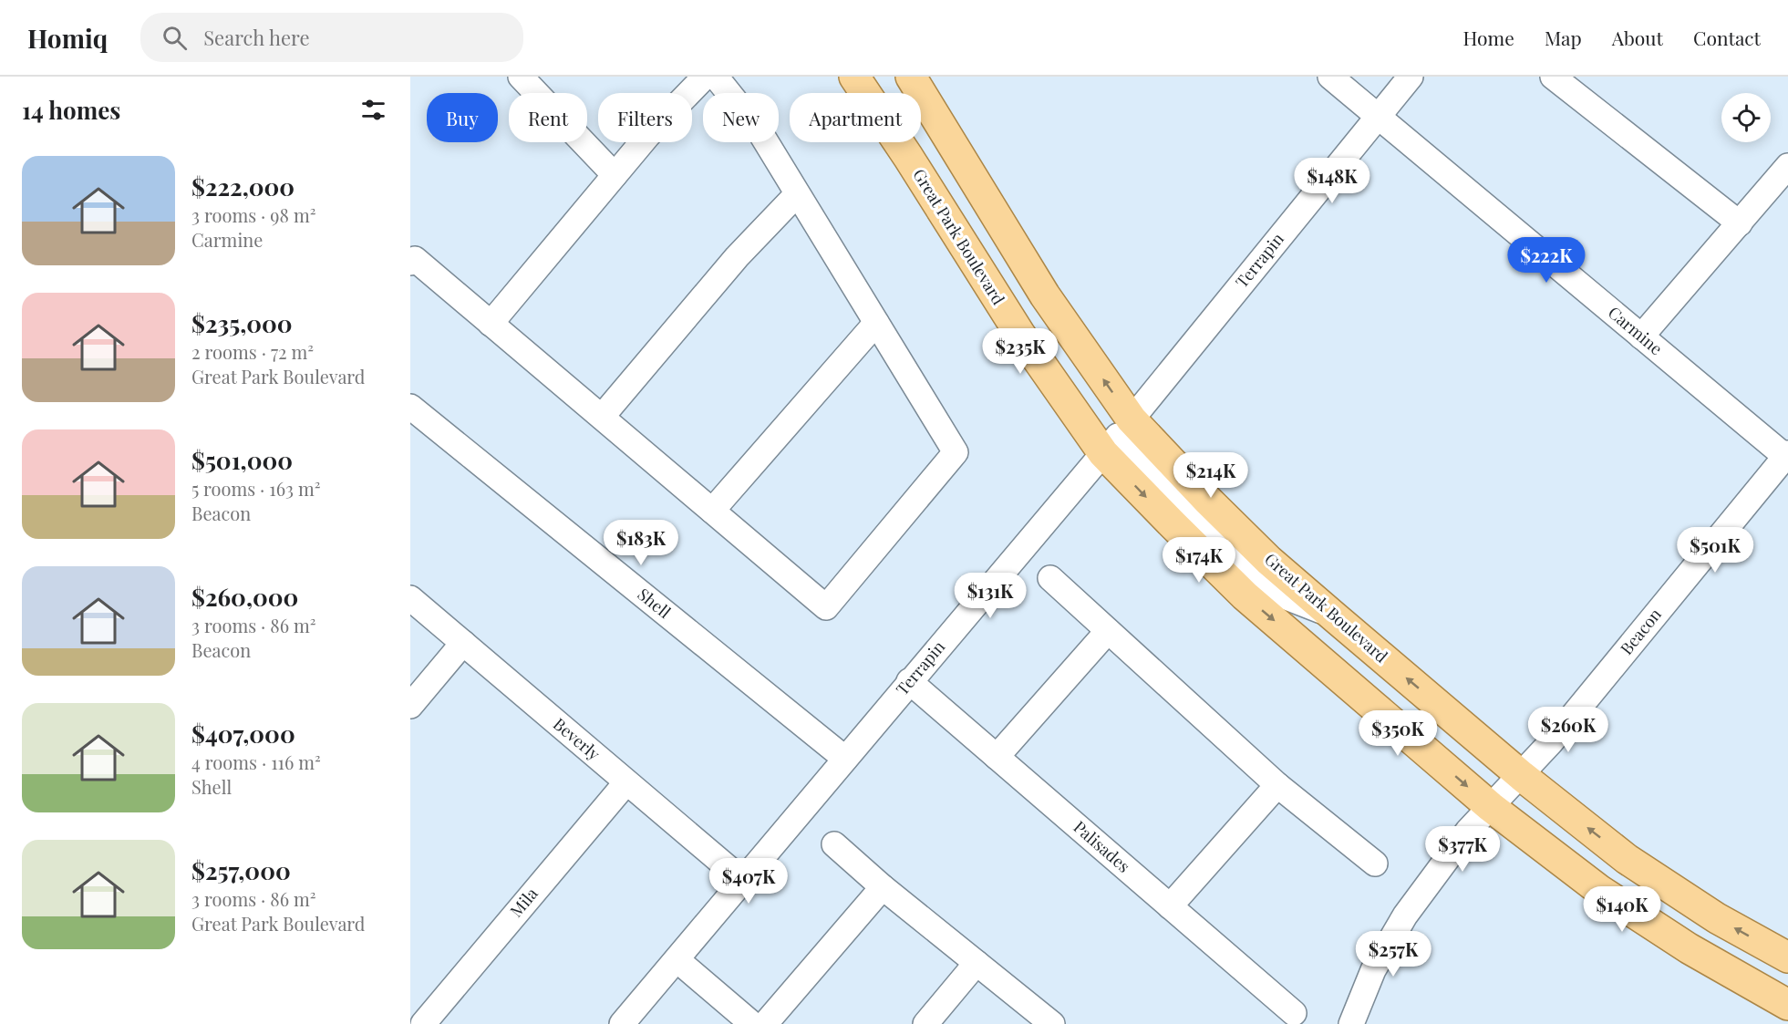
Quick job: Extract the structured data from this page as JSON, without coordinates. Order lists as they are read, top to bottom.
{
  "streets": {
    "main road": ["Great Park Boulevard"],
    "street": [
      "Terrapin",
      "Carmine",
      "Shell",
      "Beacon",
      "Beverly",
      "Palisades",
      "Mila"
    ]
  },
  "crossings": [
    ["Great Park Boulevard", "Terrapin"],
    ["Great Park Boulevard", "Beacon"],
    ["Terrapin", "Carmine"],
    ["Terrapin", "Shell"],
    ["Terrapin", "Beverly"],
    ["Terrapin", "Palisades"],
    ["Carmine", "Beacon"],
    ["Beverly", "Mila"]
  ],
  "page": {
    "header": "Homiq",
    "search": "Search here",
    "nav": [
      "Home",
      "Map",
      "About",
      "Contact"
    ],
    "heading": "14 homes",
    "chip": [
      "Buy",
      "Rent",
      "Filters",
      "New",
      "Apartment"
    ],
    "list": [
      {
        "name": "$222,000",
        "note": "3 rooms · 98 m² · Carmine"
      },
      {
        "name": "$235,000",
        "note": "2 rooms · 72 m² · Great Park Boulevard"
      },
      {
        "name": "$501,000",
        "note": "5 rooms · 163 m² · Beacon"
      },
      {
        "name": "$260,000",
        "note": "3 rooms · 86 m² · Beacon"
      },
      {
        "name": "$407,000",
        "note": "4 rooms · 116 m² · Shell"
      },
      {
        "name": "$257,000",
        "note": "3 rooms · 86 m² · Great Park Boulevard"
      }
    ],
    "price": [
      "$148K",
      "$222K",
      "$235K",
      "$214K",
      "$183K",
      "$501K",
      "$174K",
      "$131K",
      "$260K",
      "$350K",
      "$377K",
      "$407K",
      "$140K",
      "$257K"
    ]
  }
}
